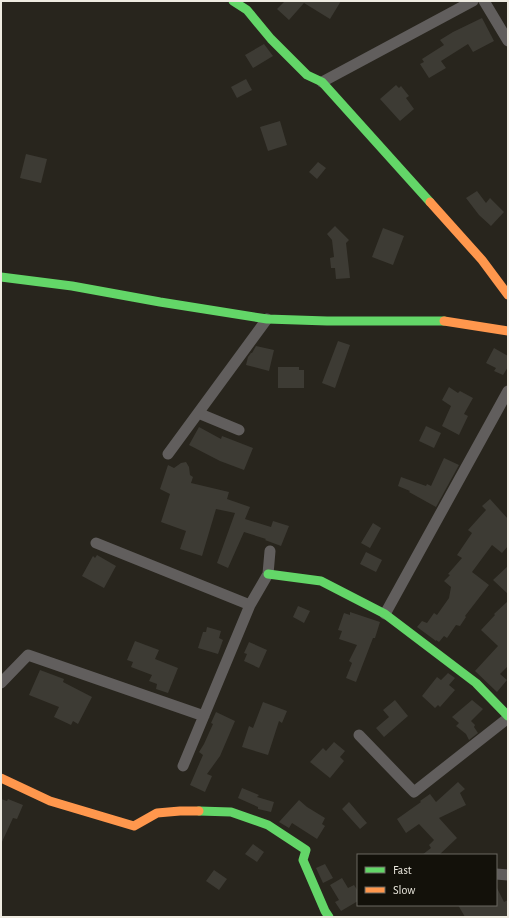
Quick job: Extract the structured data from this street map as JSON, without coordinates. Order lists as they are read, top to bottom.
{
  "legend": ["Fast", "Slow"]
}
